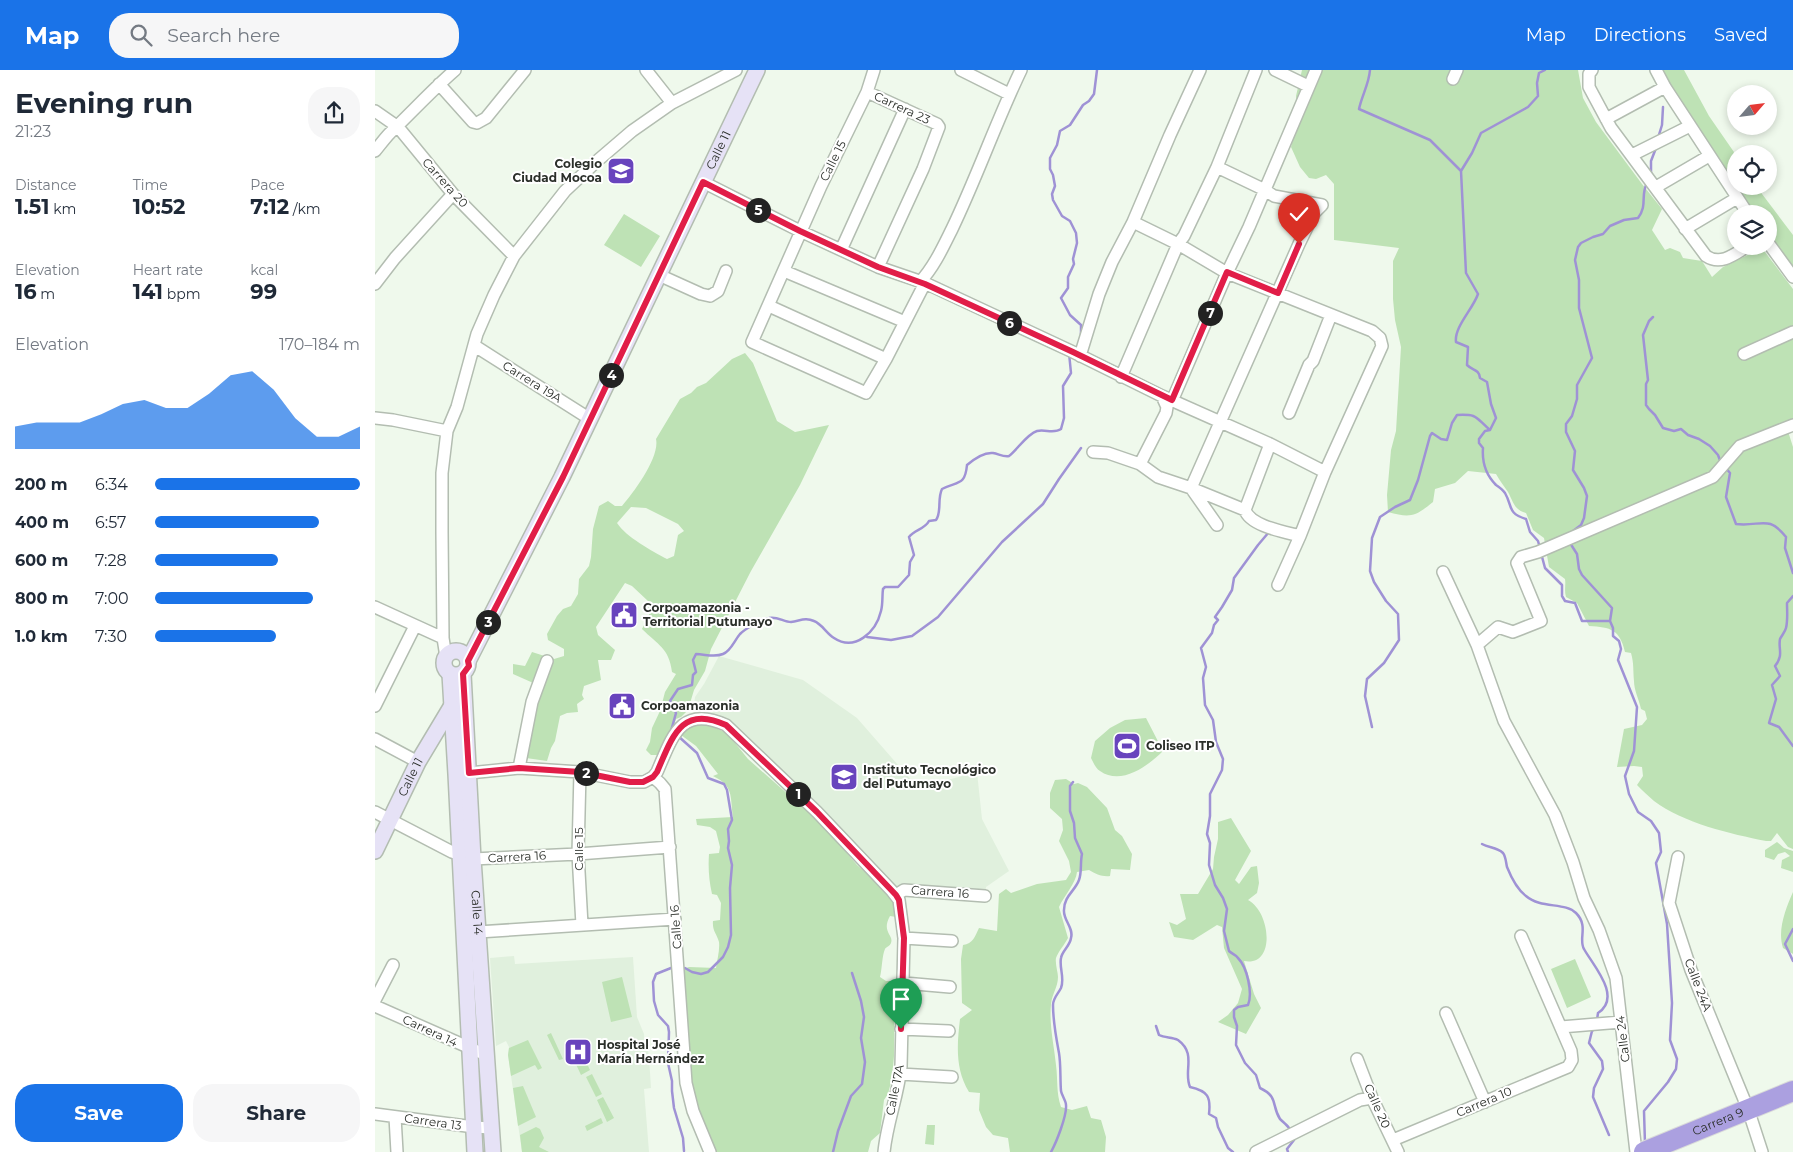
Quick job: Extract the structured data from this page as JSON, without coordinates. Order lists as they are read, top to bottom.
{
  "streets": {
    "highway": ["Carrera 9"],
    "street": [
      "Carrera 23",
      "Calle 11",
      "Calle 15",
      "Carrera 20",
      "Carrera 19A",
      "Carrera 16",
      "Calle 14",
      "Calle 16",
      "Calle 24A",
      "Carrera 14",
      "Calle 24",
      "Calle 17A",
      "Carrera 10",
      "Calle 20",
      "Carrera 13"
    ]
  },
  "crossings": [
    ["Carrera 23", "Calle 15"],
    ["Calle 11", "Carrera 19A"],
    ["Calle 11", "Carrera 16"],
    ["Calle 11", "Calle 14"],
    ["Calle 15", "Carrera 16"],
    ["Carrera 16", "Calle 14"],
    ["Carrera 16", "Calle 16"],
    ["Carrera 16", "Calle 17A"],
    ["Calle 14", "Carrera 14"],
    ["Calle 14", "Carrera 13"],
    ["Calle 24A", "Carrera 9"],
    ["Carrera 10", "Calle 20"]
  ],
  "places": {
    "school or university": ["Colegio Ciudad Mocoa", "Instituto Tecnológico del Putumayo"],
    "public building": ["Corpoamazonia - Territorial Putumayo", "Corpoamazonia"],
    "sports": ["Coliseo ITP"],
    "hospital": ["Hospital José María Hernández"]
  },
  "north": "top right",
  "page": {
    "header": "Map",
    "search": "Search here",
    "nav": ["Map", "Directions", "Saved"],
    "heading": ["Evening run", "21:23"],
    "stats": [
      ["Distance", "1.51 km"],
      ["Time", "10:52"],
      ["Pace", "7:12 /km"],
      ["Elevation", "16 m"],
      ["Heart rate", "141 bpm"],
      ["kcal", "99"]
    ],
    "pins": [
      "5",
      "7",
      "6",
      "4",
      "3",
      "2",
      "1"
    ],
    "chart": ["Elevation", "170–184 m"],
    "list": [
      {
        "name": "200 m",
        "note": "6:34"
      },
      {
        "name": "400 m",
        "note": "6:57"
      },
      {
        "name": "600 m",
        "note": "7:28"
      },
      {
        "name": "800 m",
        "note": "7:00"
      },
      {
        "name": "1.0 km",
        "note": "7:30"
      }
    ],
    "buttons": ["Save", "Share"]
  }
}
